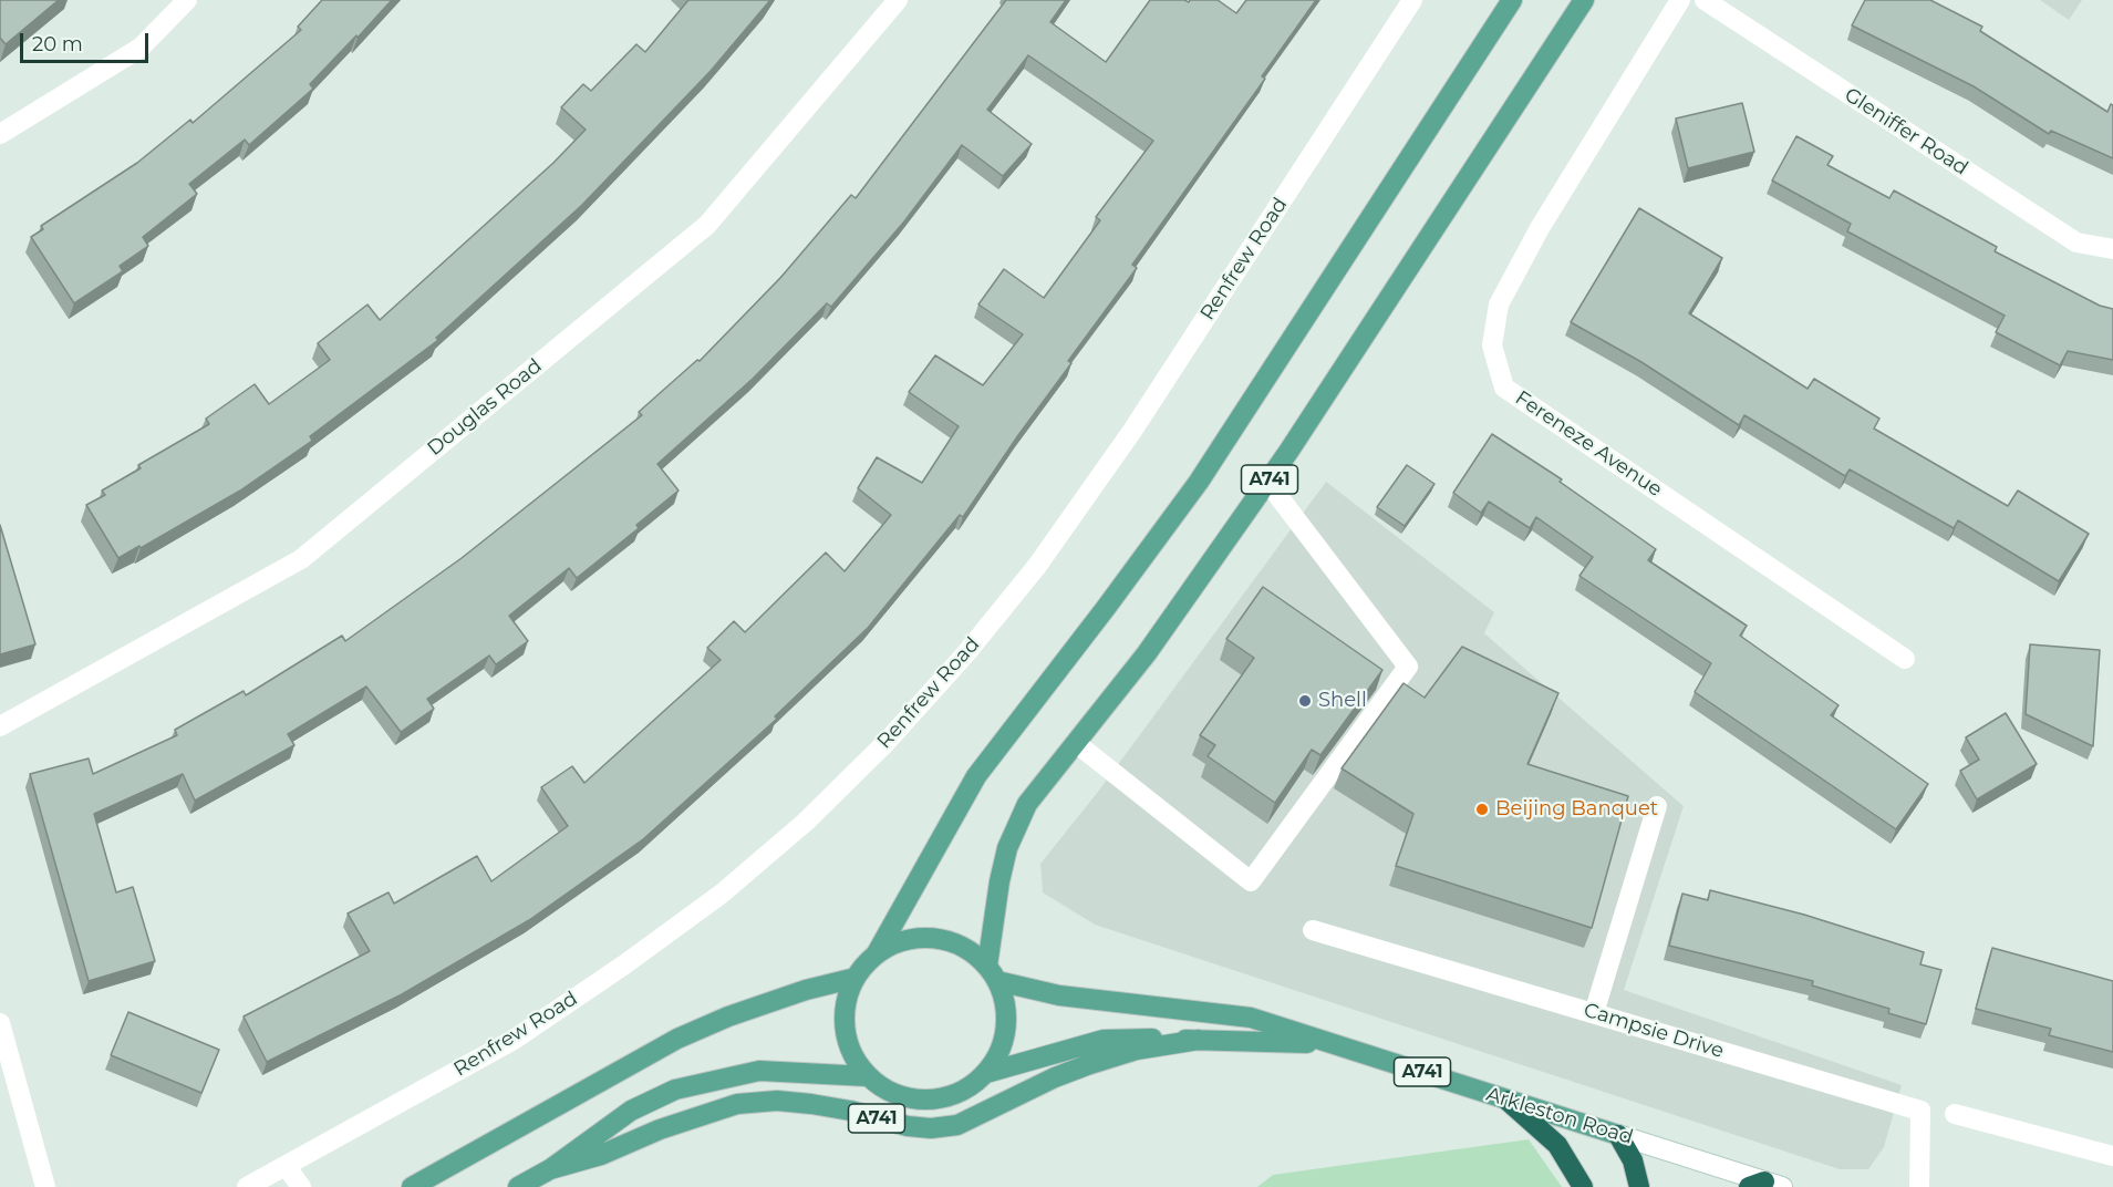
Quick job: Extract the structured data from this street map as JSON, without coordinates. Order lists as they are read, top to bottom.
{
  "streets": {
    "main road": ["A741", "Arkleston Road"],
    "street": [
      "Gleniffer Road",
      "Renfrew Road",
      "Douglas Road",
      "Fereneze Avenue",
      "Campsie Drive"
    ]
  },
  "crossings": [
    ["A741", "Arkleston Road"]
  ],
  "places": ["Shell", "Beijing Banquet"],
  "scale_bar": "20 m"
}
